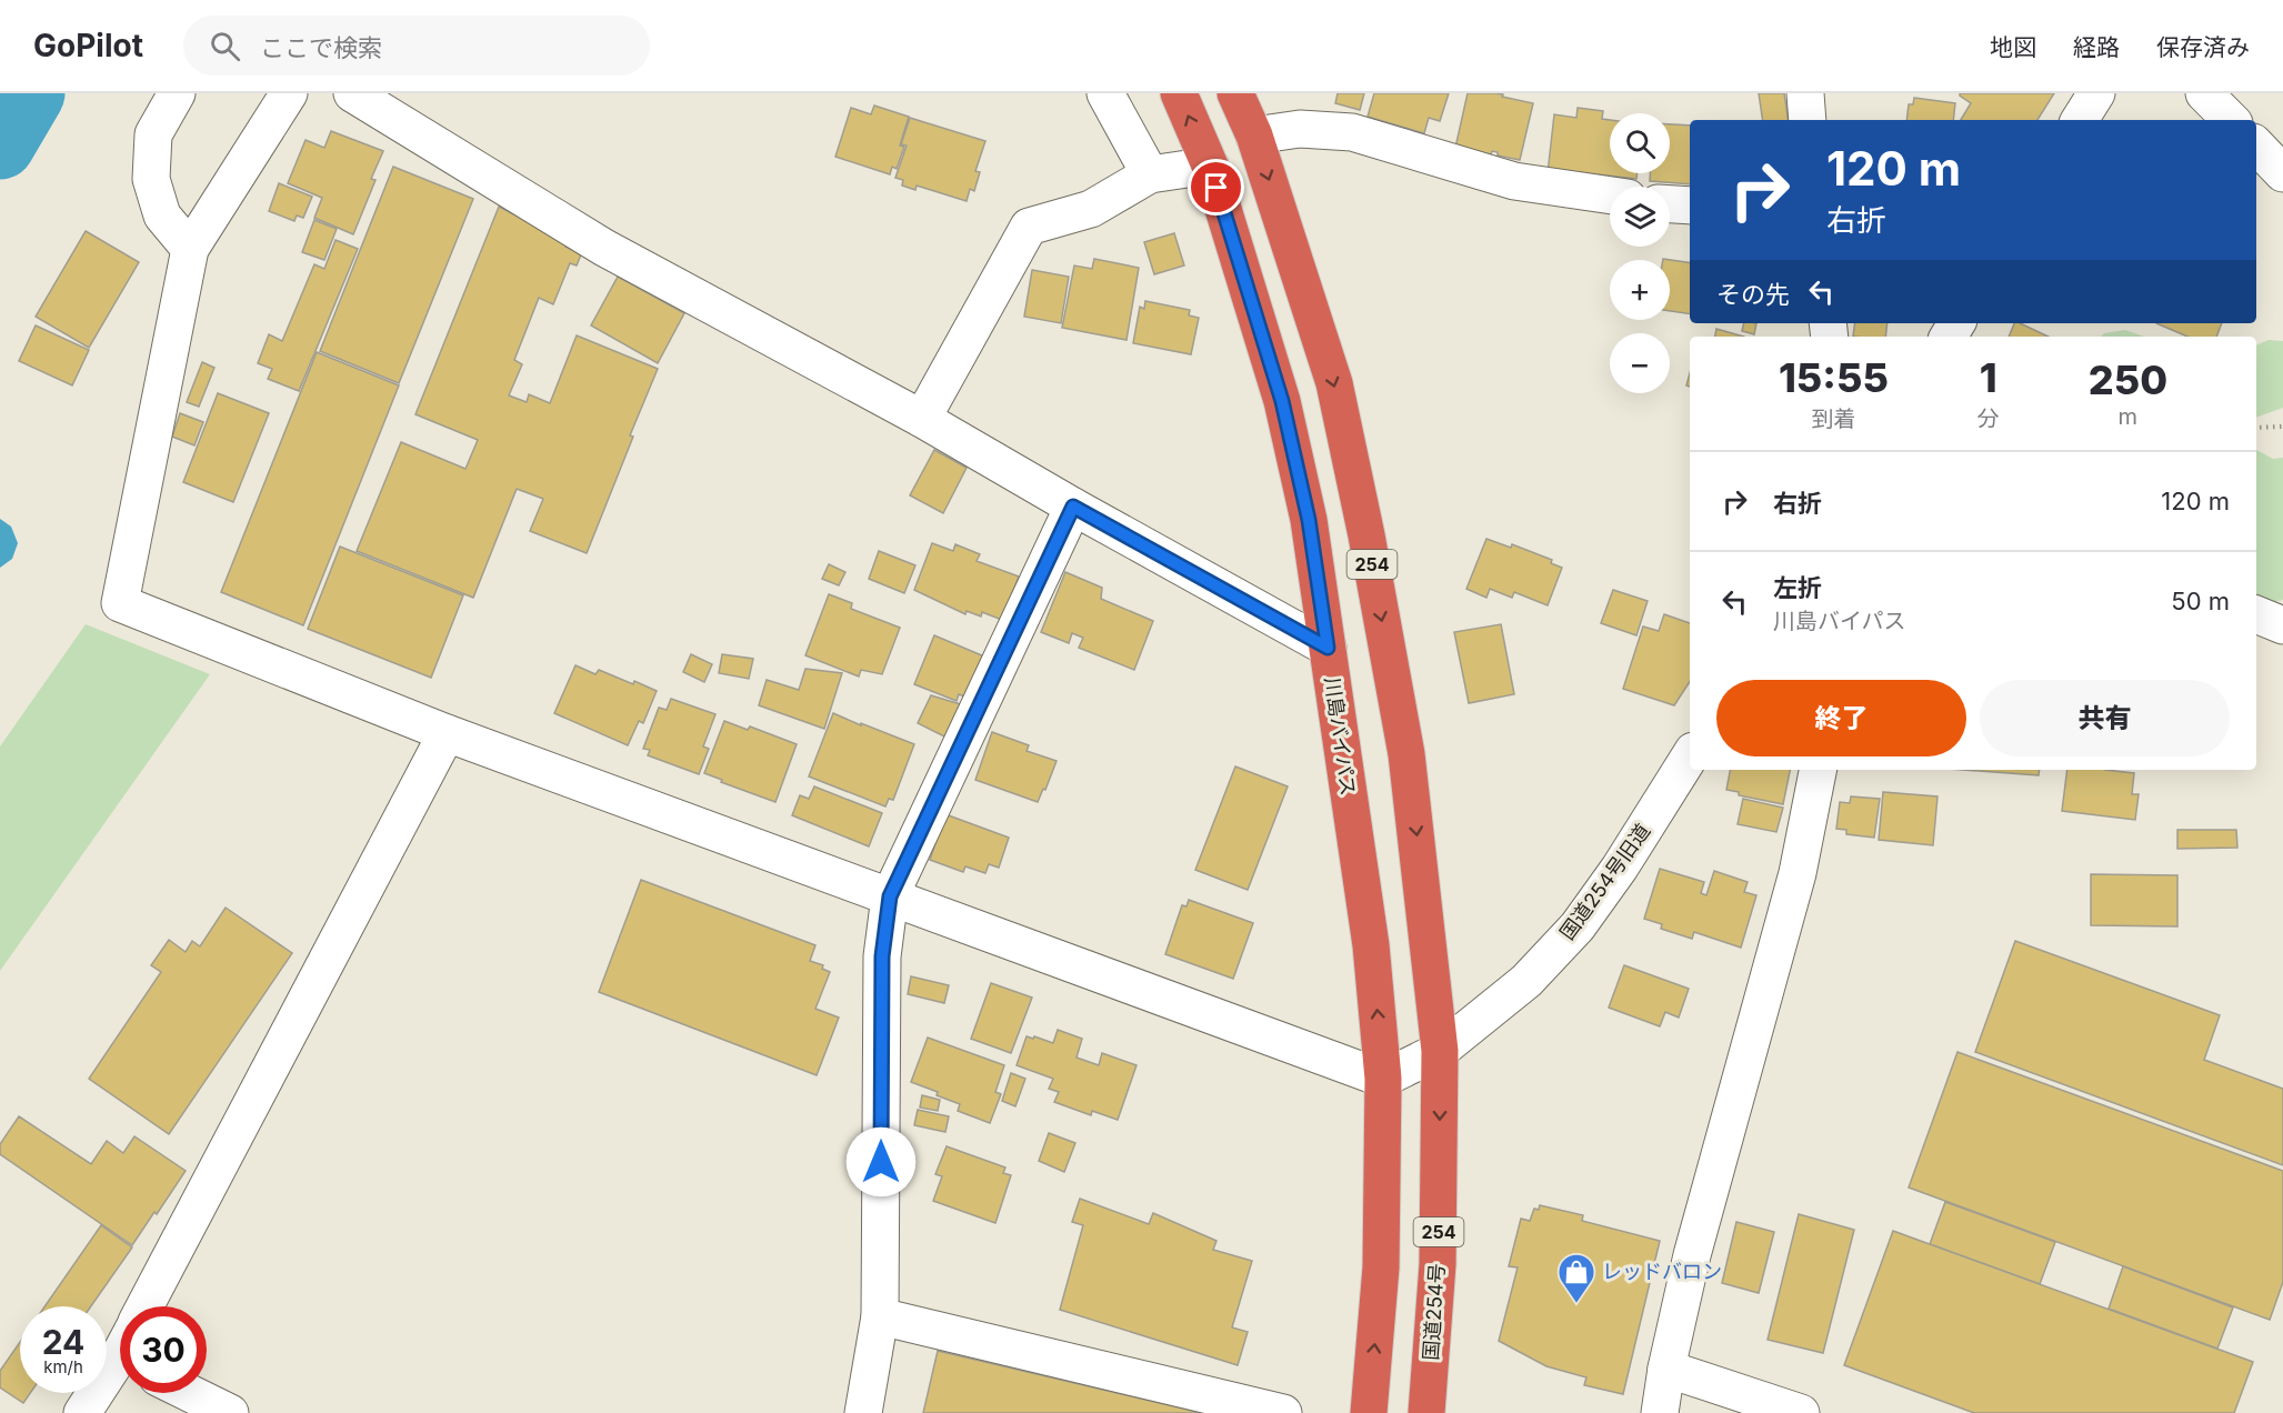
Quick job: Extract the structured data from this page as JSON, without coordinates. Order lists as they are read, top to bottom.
{
  "streets": {
    "highway": ["254", "川島バイパス", "国道254号"],
    "street": ["国道254号旧道"]
  },
  "crossings": [
    ["254", "川島バイパス"],
    ["254", "国道254号旧道"],
    ["254", "国道254号"],
    ["川島バイパス", "国道254号旧道"],
    ["国道254号旧道", "国道254号"]
  ],
  "places": {
    "shop": ["レッドバロン"]
  },
  "page": {
    "header": "GoPilot",
    "search": "ここで検索",
    "nav": ["地図", "経路", "保存済み"],
    "map_buttons": ["+", "−"],
    "turn": ["120 m", "右折"],
    "then": "その先",
    "eta": [
      "15:55",
      "到着",
      "1",
      "分",
      "250",
      "m"
    ],
    "list": [
      {
        "name": "右折",
        "value": "120 m"
      },
      {
        "name": "左折",
        "note": "川島バイパス",
        "value": "50 m"
      }
    ],
    "buttons": ["終了", "共有"],
    "speed": "24 km/h",
    "limit": "30"
  }
}
